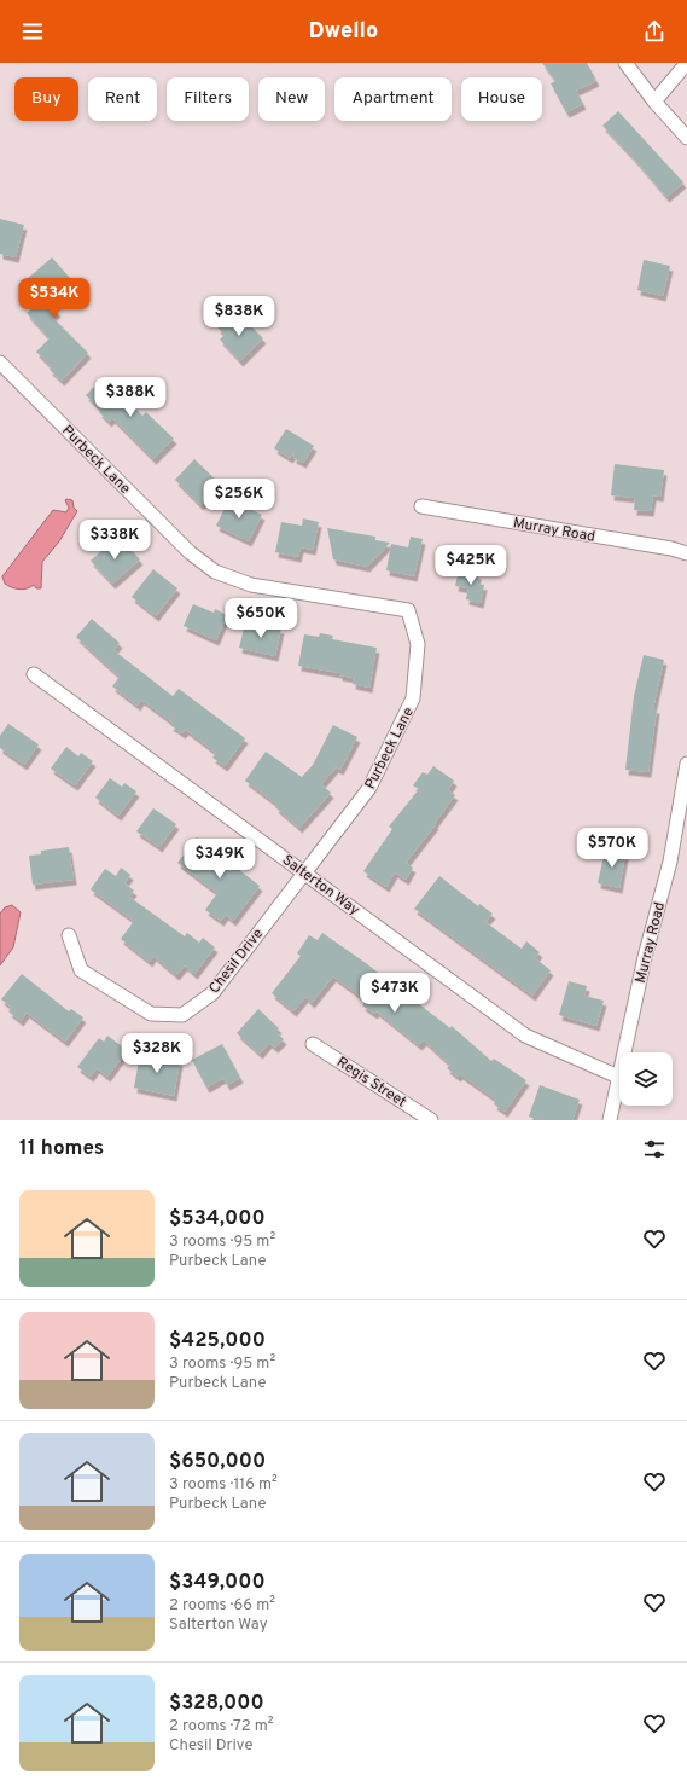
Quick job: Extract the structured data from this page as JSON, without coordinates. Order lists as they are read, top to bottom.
{
  "streets": {
    "street": [
      "Purbeck Lane",
      "Murray Road",
      "Salterton Way",
      "Chesil Drive",
      "Regis Street"
    ]
  },
  "crossings": [
    ["Purbeck Lane", "Salterton Way"],
    ["Purbeck Lane", "Chesil Drive"],
    ["Murray Road", "Salterton Way"],
    ["Salterton Way", "Chesil Drive"]
  ],
  "page": {
    "header": "Dwello",
    "chip": [
      "Buy",
      "Rent",
      "Filters",
      "New",
      "Apartment",
      "House"
    ],
    "price": [
      "$534K",
      "$838K",
      "$388K",
      "$256K",
      "$338K",
      "$425K",
      "$650K",
      "$570K",
      "$349K",
      "$473K",
      "$328K"
    ],
    "heading": "11 homes",
    "list": [
      {
        "name": "$534,000",
        "note": "3 rooms · 95 m² · Purbeck Lane"
      },
      {
        "name": "$425,000",
        "note": "3 rooms · 95 m² · Purbeck Lane"
      },
      {
        "name": "$650,000",
        "note": "3 rooms · 116 m² · Purbeck Lane"
      },
      {
        "name": "$349,000",
        "note": "2 rooms · 66 m² · Salterton Way"
      },
      {
        "name": "$328,000",
        "note": "2 rooms · 72 m² · Chesil Drive"
      }
    ]
  }
}
